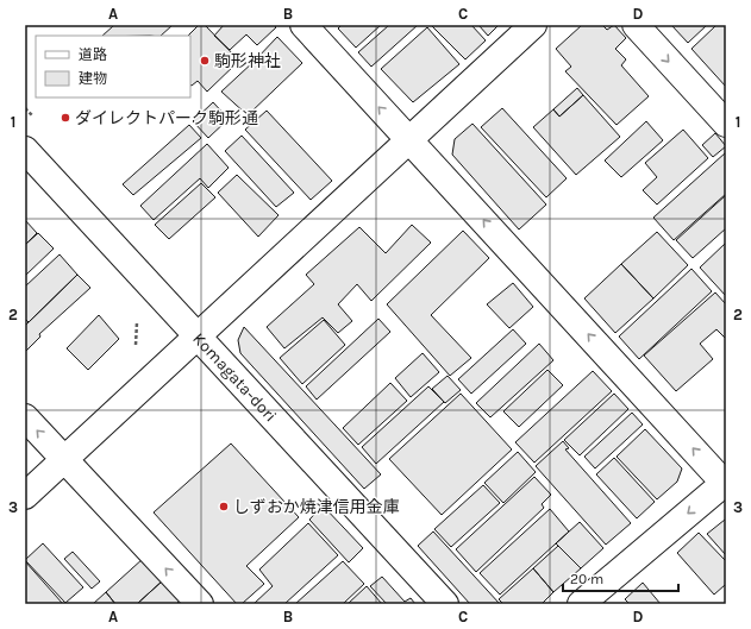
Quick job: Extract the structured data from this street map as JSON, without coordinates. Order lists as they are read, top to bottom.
{
  "streets": {
    "street": ["Komagata-dori"]
  },
  "places": ["駒形神社", "ダイレクトパーク駒形通", "しずおか焼津信用金庫"],
  "legend": ["道路", "建物"],
  "scale_bar": "20 m",
  "grid": {
    "columns": [
      "A",
      "B",
      "C",
      "D"
    ],
    "rows": ["1", "2", "3"]
  }
}
